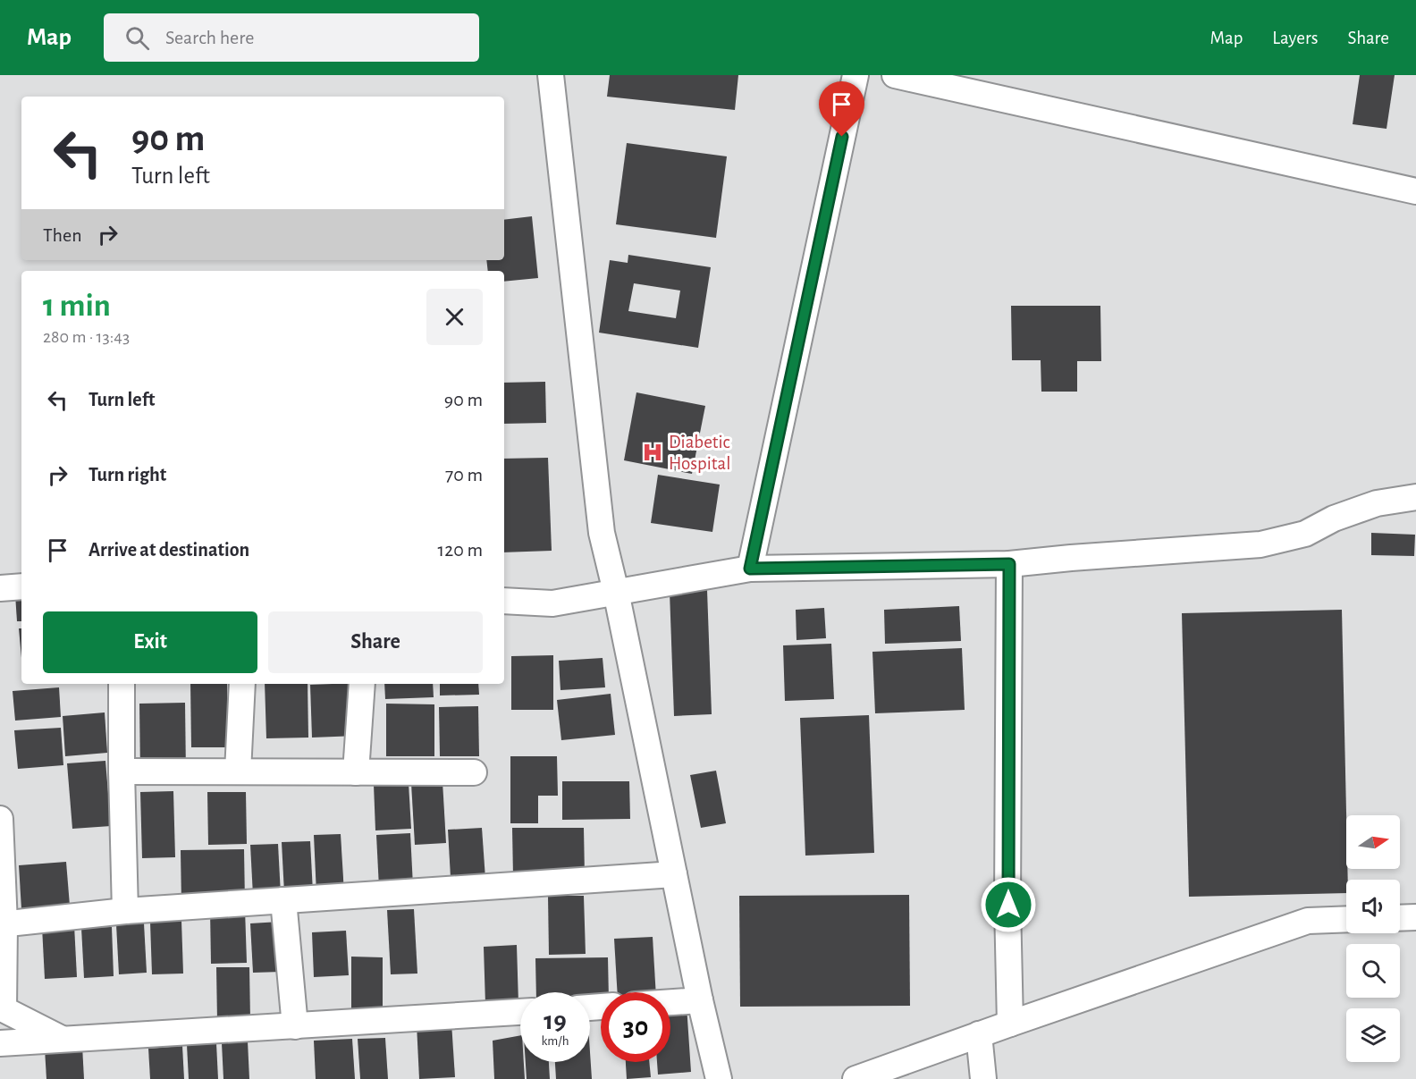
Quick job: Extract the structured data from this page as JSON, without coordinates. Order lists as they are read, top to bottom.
{
  "places": {
    "hospital": ["Diabetic Hospital"]
  },
  "north": "right",
  "page": {
    "header": "Map",
    "search": "Search here",
    "nav": ["Map", "Layers", "Share"],
    "turn": ["90 m", "Turn left"],
    "then": "Then",
    "heading": ["1 min", "280 m · 13:43"],
    "list": [
      {
        "name": "Turn left",
        "value": "90 m"
      },
      {
        "name": "Turn right",
        "value": "70 m"
      },
      {
        "name": "Arrive at destination",
        "value": "120 m"
      }
    ],
    "buttons": ["Exit", "Share"],
    "speed": "19 km/h",
    "limit": "30"
  }
}
